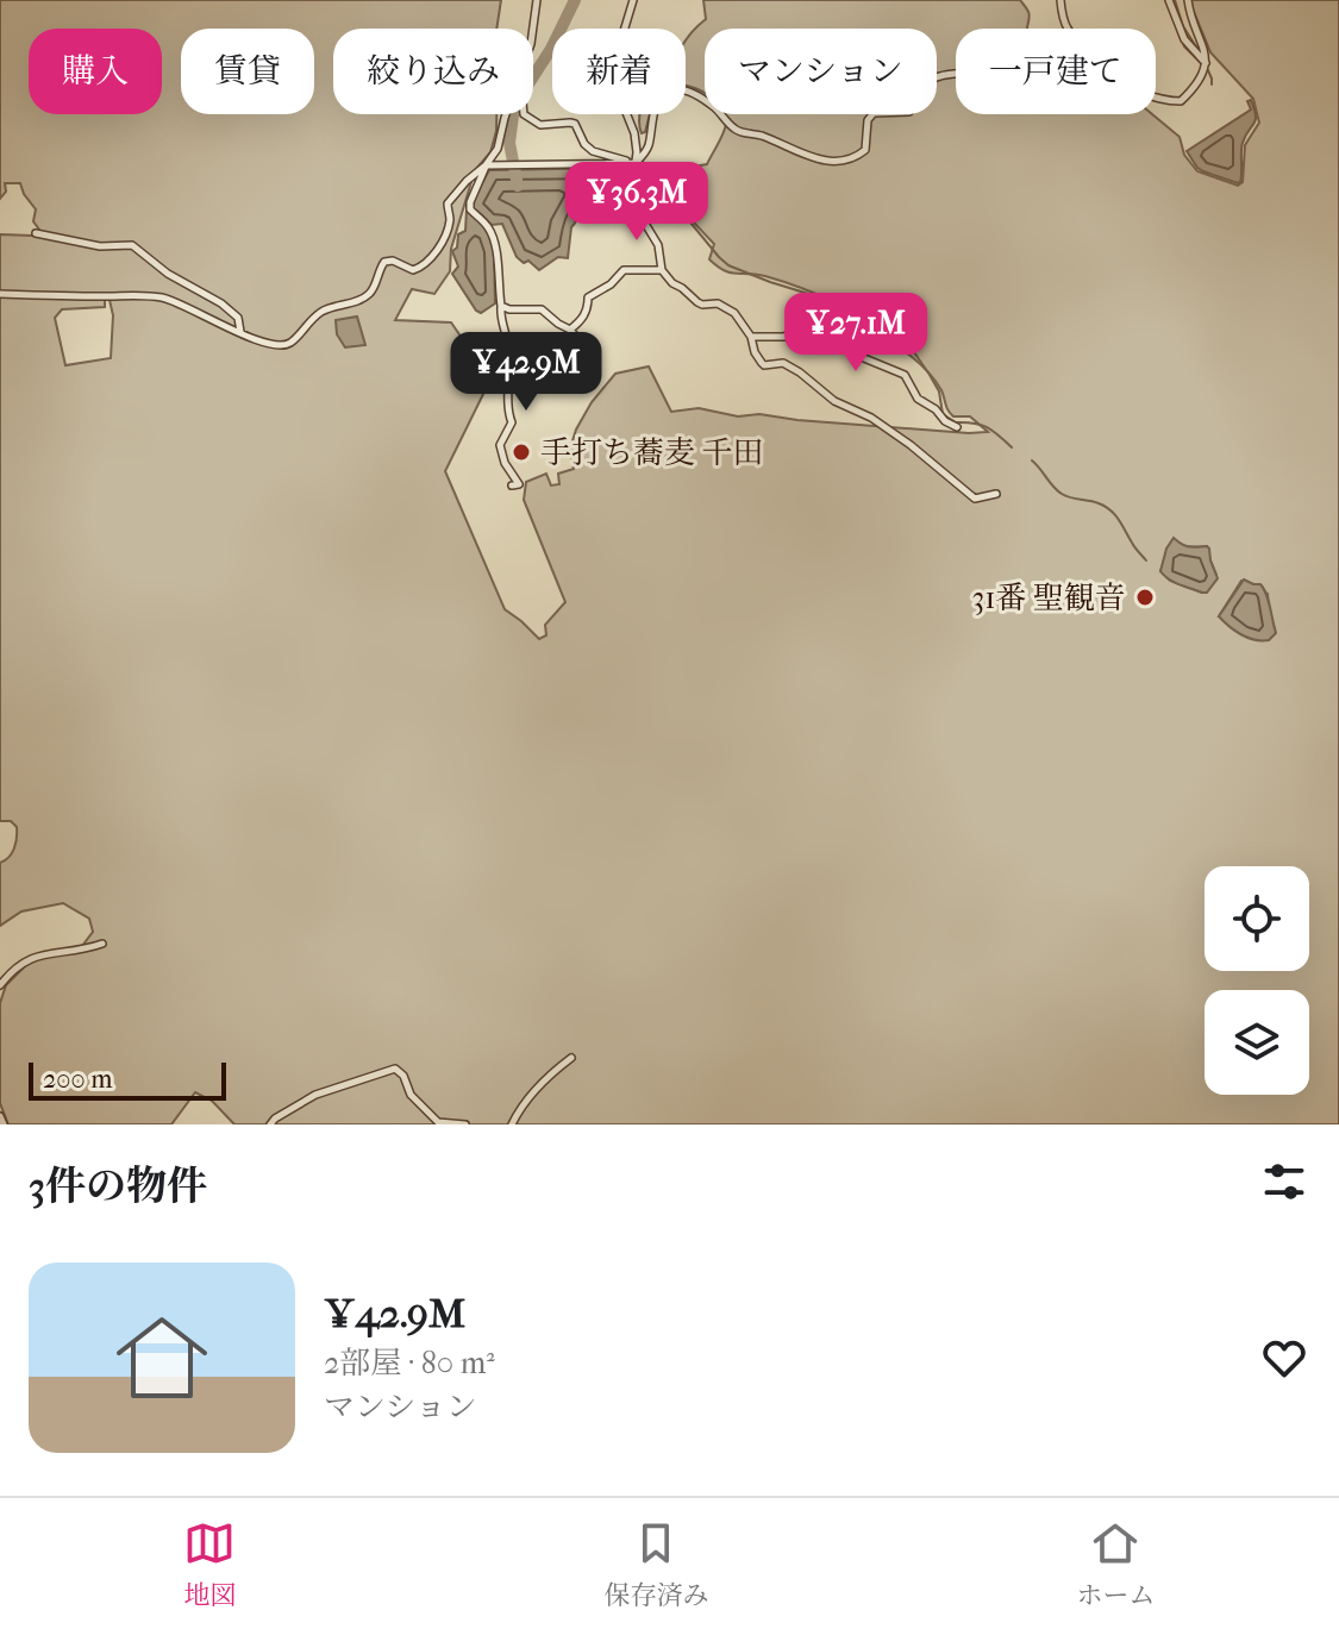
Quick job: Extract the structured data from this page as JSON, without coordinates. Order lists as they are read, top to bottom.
{
  "places": ["手打ち蕎麦 千田", "31番 聖観音"],
  "scale_bar": "200 m",
  "page": {
    "chip": [
      "購入",
      "賃貸",
      "絞り込み",
      "新着",
      "マンション",
      "一戸建て"
    ],
    "price": ["¥36.3M", "¥27.1M", "¥42.9M"],
    "scale": "200 m",
    "heading": "3件の物件",
    "list": [
      {
        "name": "¥42.9M",
        "note": "2部屋 · 80 m² · マンション"
      }
    ],
    "tabs": ["地図", "保存済み", "ホーム"]
  }
}
